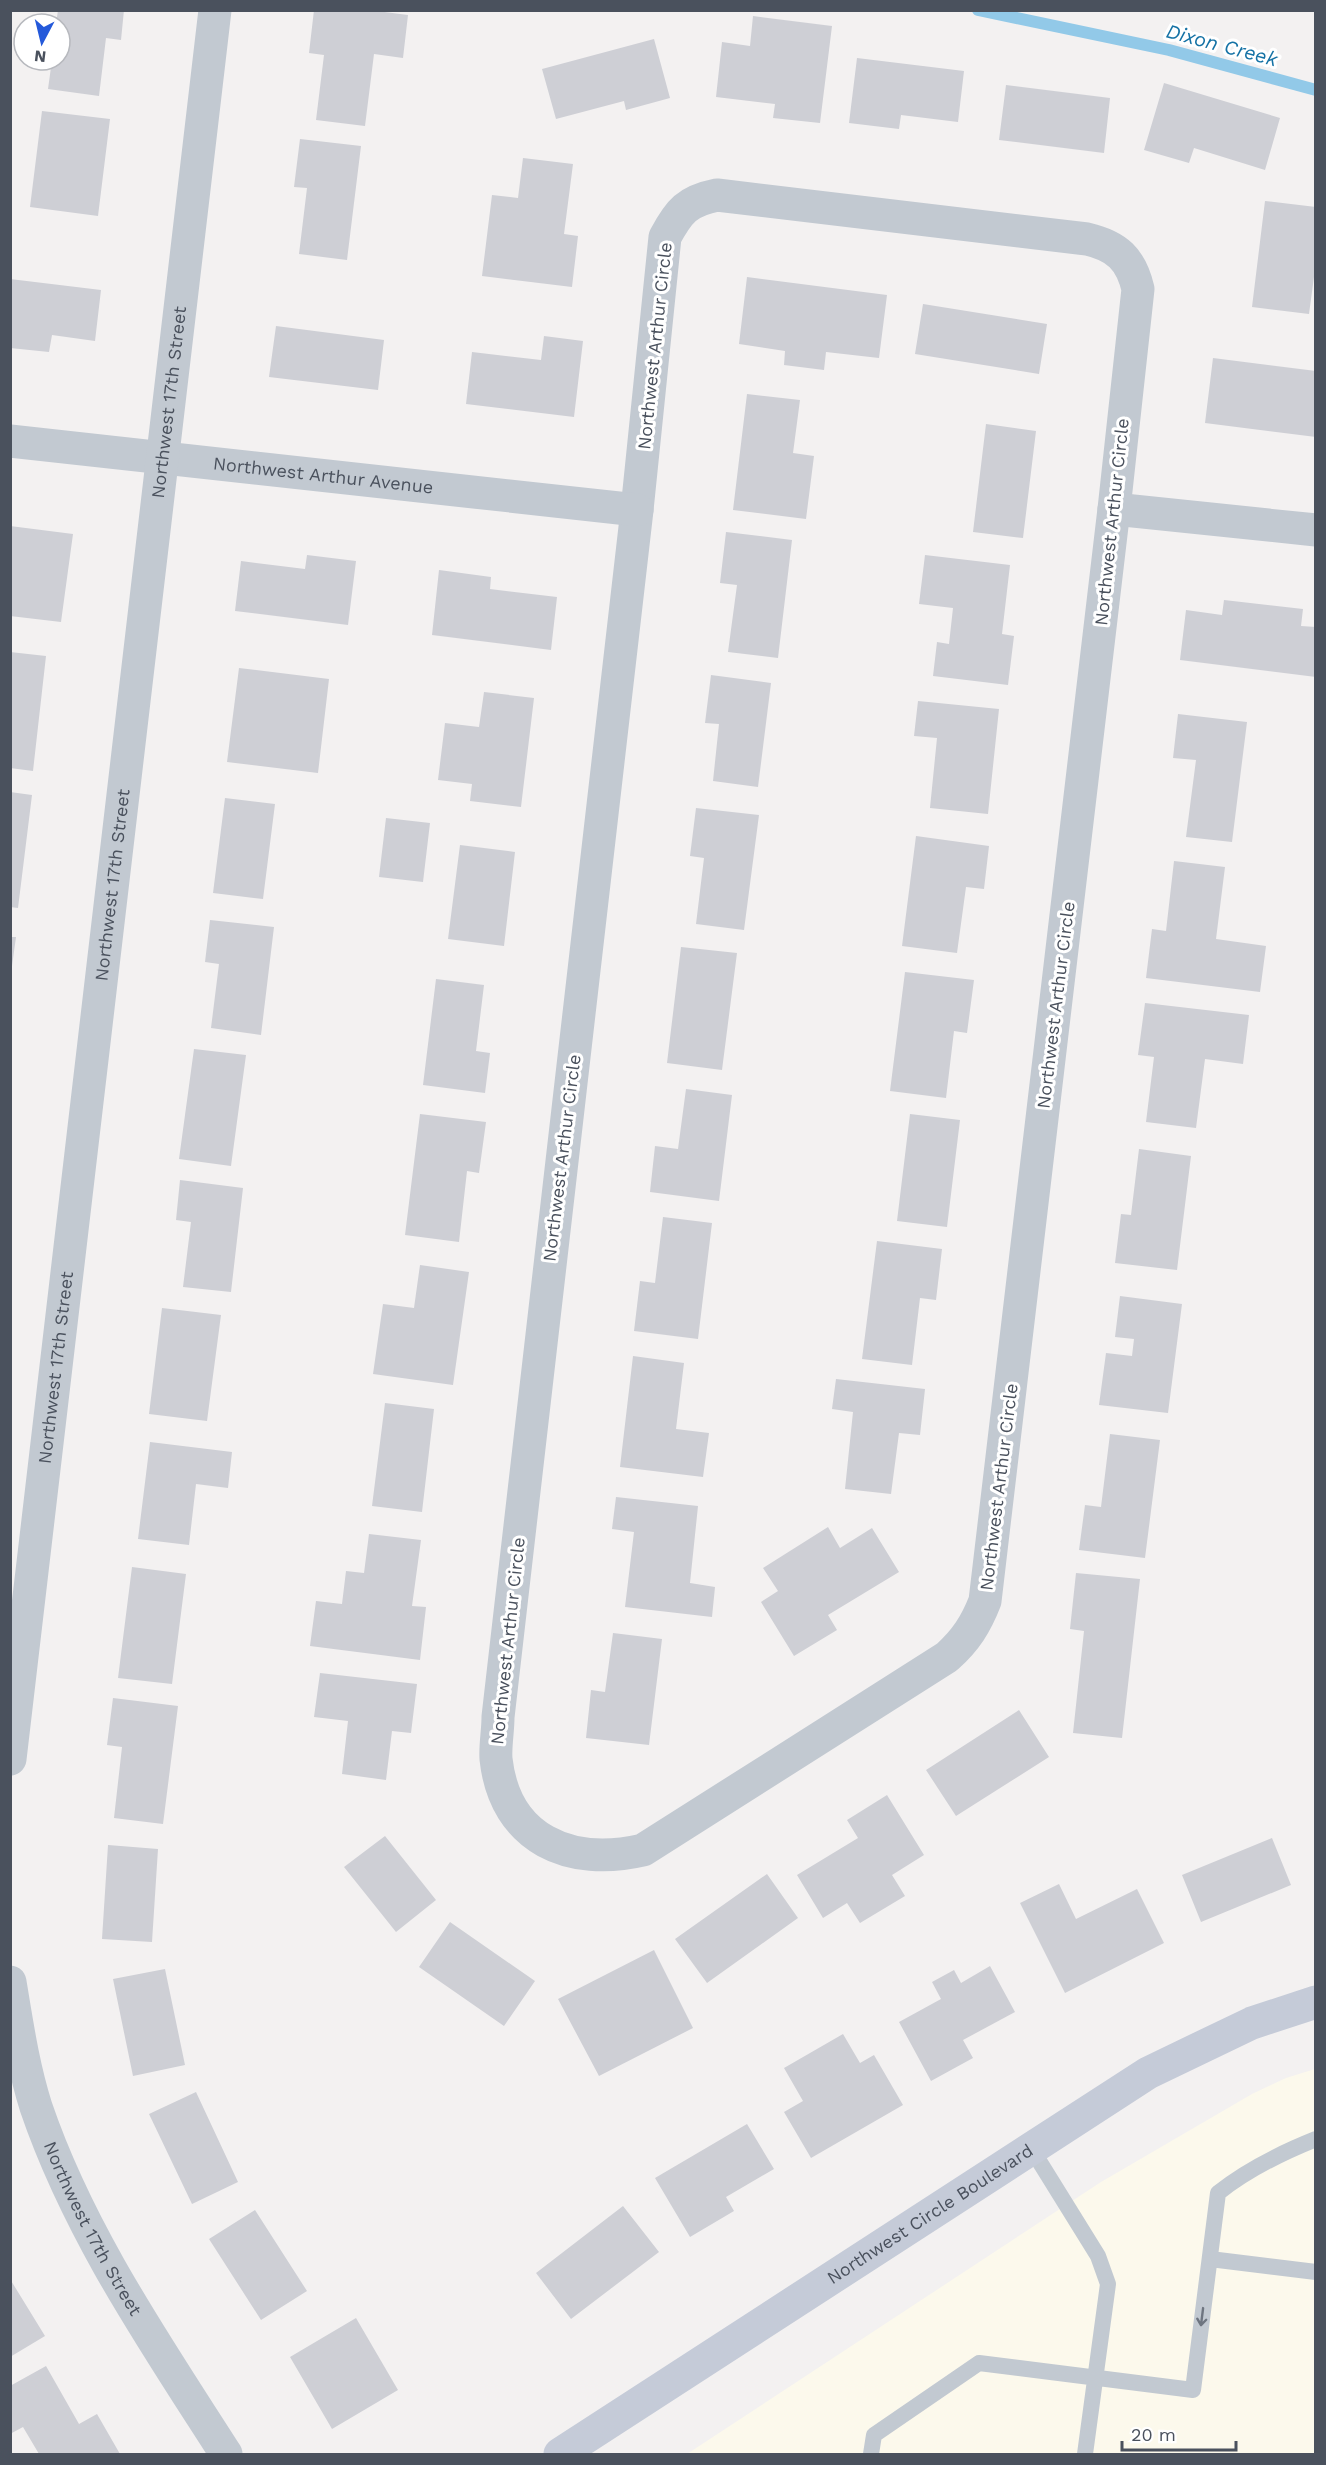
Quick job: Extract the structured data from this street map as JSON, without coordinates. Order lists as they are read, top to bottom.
{
  "streets": {
    "main road": ["Northwest Circle Boulevard"],
    "street": ["Northwest Arthur Circle", "Northwest 17th Street", "Northwest Arthur Avenue"]
  },
  "crossings": [
    ["Northwest Arthur Circle", "Northwest Arthur Avenue"],
    ["Northwest 17th Street", "Northwest Arthur Avenue"]
  ],
  "water": ["Dixon Creek"],
  "scale_bar": "20 m",
  "north": "bottom"
}
